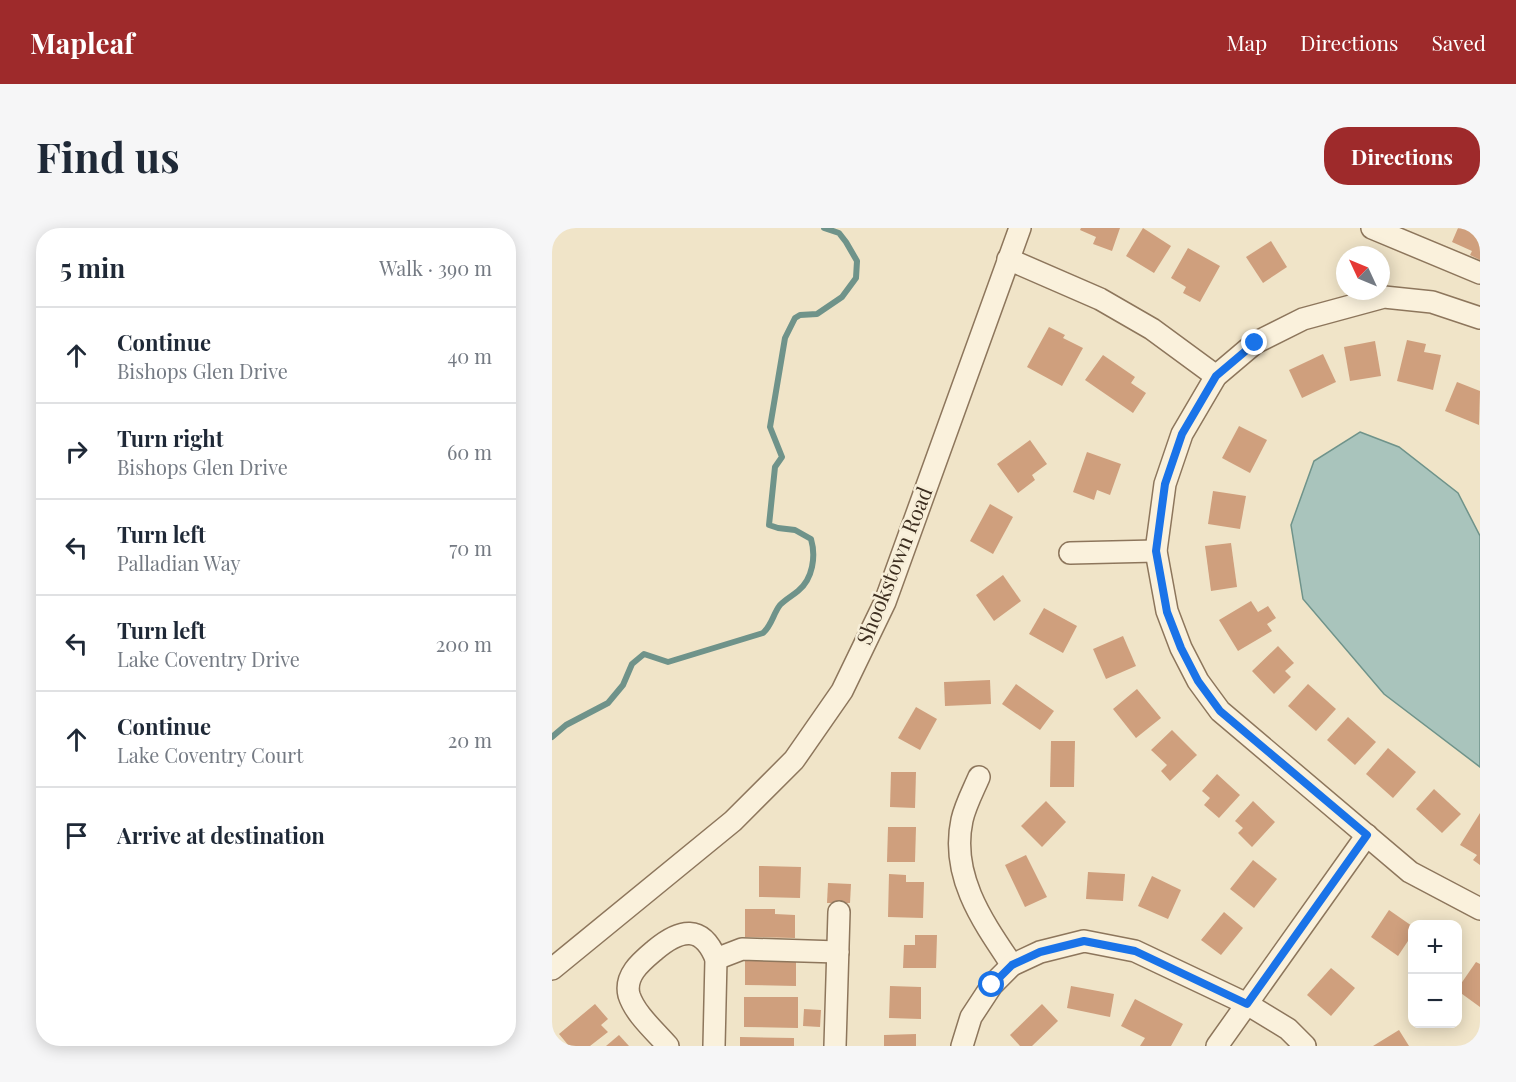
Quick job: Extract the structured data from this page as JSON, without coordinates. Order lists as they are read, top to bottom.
{
  "streets": {
    "street": ["Shookstown Road"]
  },
  "north": "top left",
  "page": {
    "header": "Mapleaf",
    "nav": ["Map", "Directions", "Saved"],
    "buttons": "Directions",
    "title": "Find us",
    "heading": ["5 min", "Walk · 390 m"],
    "list": [
      ["Continue", "Bishops Glen Drive", "40 m"],
      ["Turn right", "Bishops Glen Drive", "60 m"],
      ["Turn left", "Palladian Way", "70 m"],
      ["Turn left", "Lake Coventry Drive", "200 m"],
      ["Continue", "Lake Coventry Court", "20 m"],
      "Arrive at destination"
    ],
    "map_buttons": ["+", "−"]
  }
}
